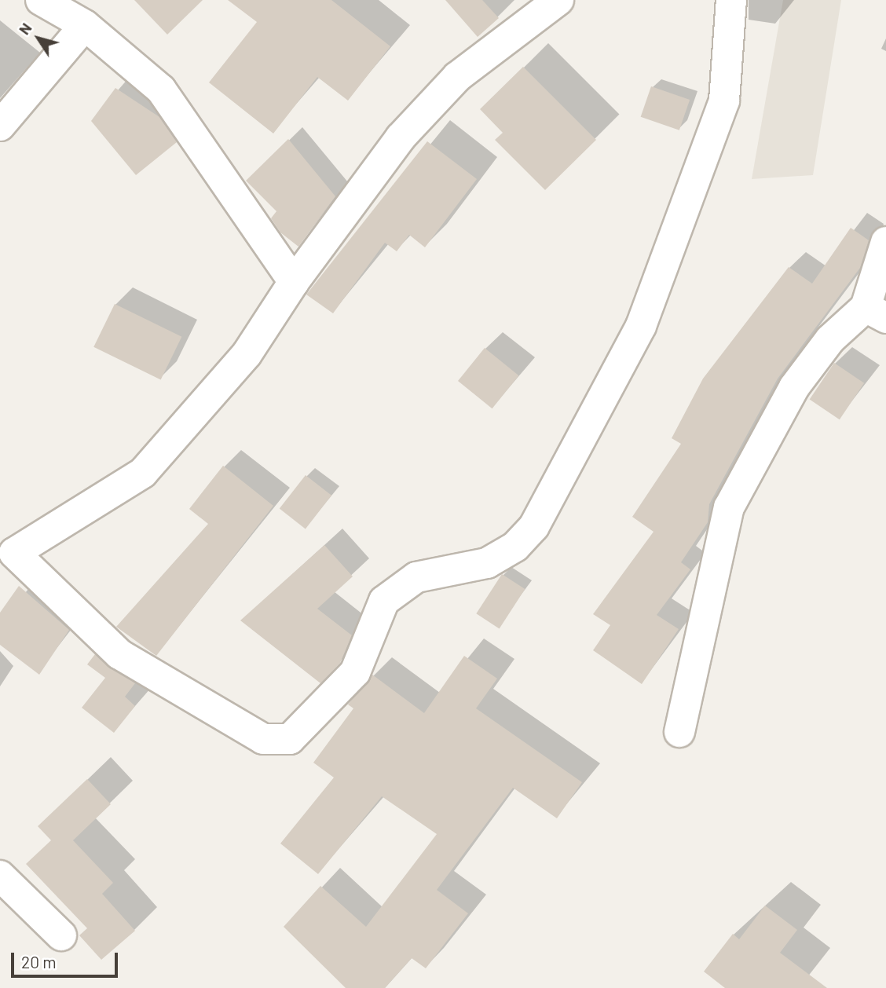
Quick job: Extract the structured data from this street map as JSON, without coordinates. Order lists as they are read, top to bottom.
{
  "scale_bar": "20 m",
  "north": "top left"
}
